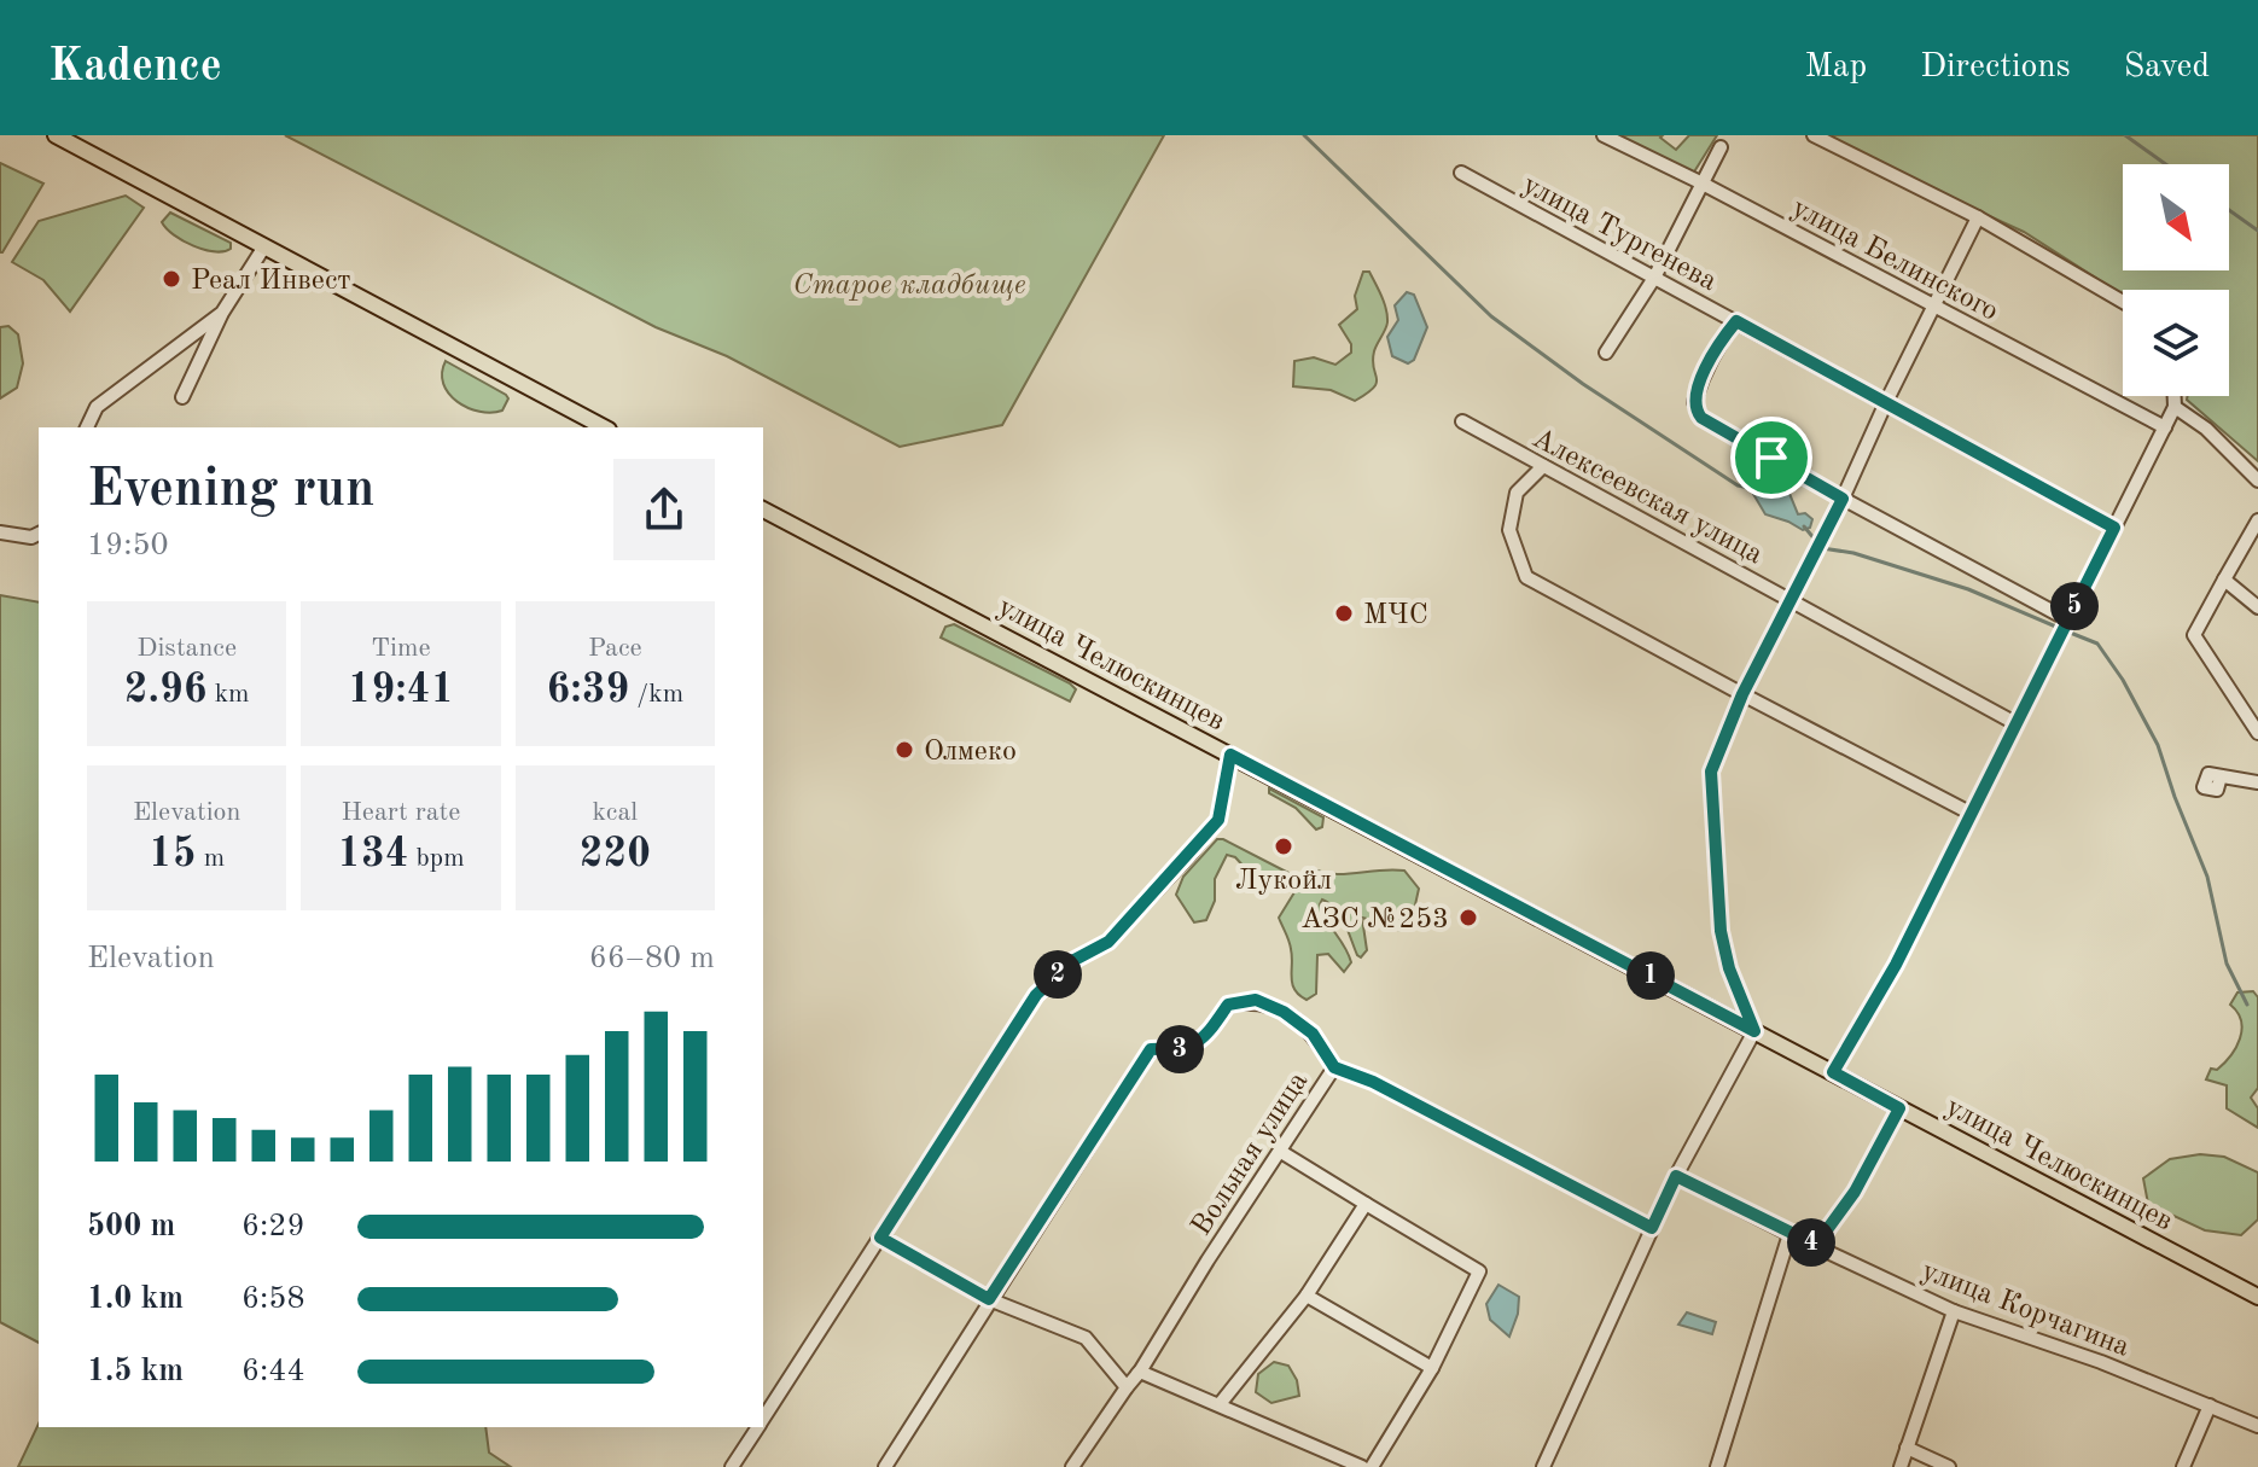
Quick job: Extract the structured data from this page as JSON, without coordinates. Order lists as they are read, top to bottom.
{
  "streets": {
    "main road": ["улица Челюскинцев"],
    "street": [
      "улица Тургенева",
      "улица Белинского",
      "Алексеевская улица",
      "Вольная улица",
      "улица Корчагина"
    ]
  },
  "parks": ["Старое кладбище"],
  "places": [
    "Реал Инвест",
    "МЧС",
    "Олмеко",
    "Лукойл",
    "АЗС №253"
  ],
  "north": "bottom right",
  "page": {
    "header": "Kadence",
    "nav": ["Map", "Directions", "Saved"],
    "heading": ["Evening run", "19:50"],
    "pins": [
      "5",
      "2",
      "1",
      "3",
      "4"
    ],
    "stats": [
      ["Distance", "2.96 km"],
      ["Time", "19:41"],
      ["Pace", "6:39 /km"],
      ["Elevation", "15 m"],
      ["Heart rate", "134 bpm"],
      ["kcal", "220"]
    ],
    "chart": ["Elevation", "66–80 m"],
    "list": [
      {
        "name": "500 m",
        "note": "6:29"
      },
      {
        "name": "1.0 km",
        "note": "6:58"
      },
      {
        "name": "1.5 km",
        "note": "6:44"
      }
    ]
  }
}
